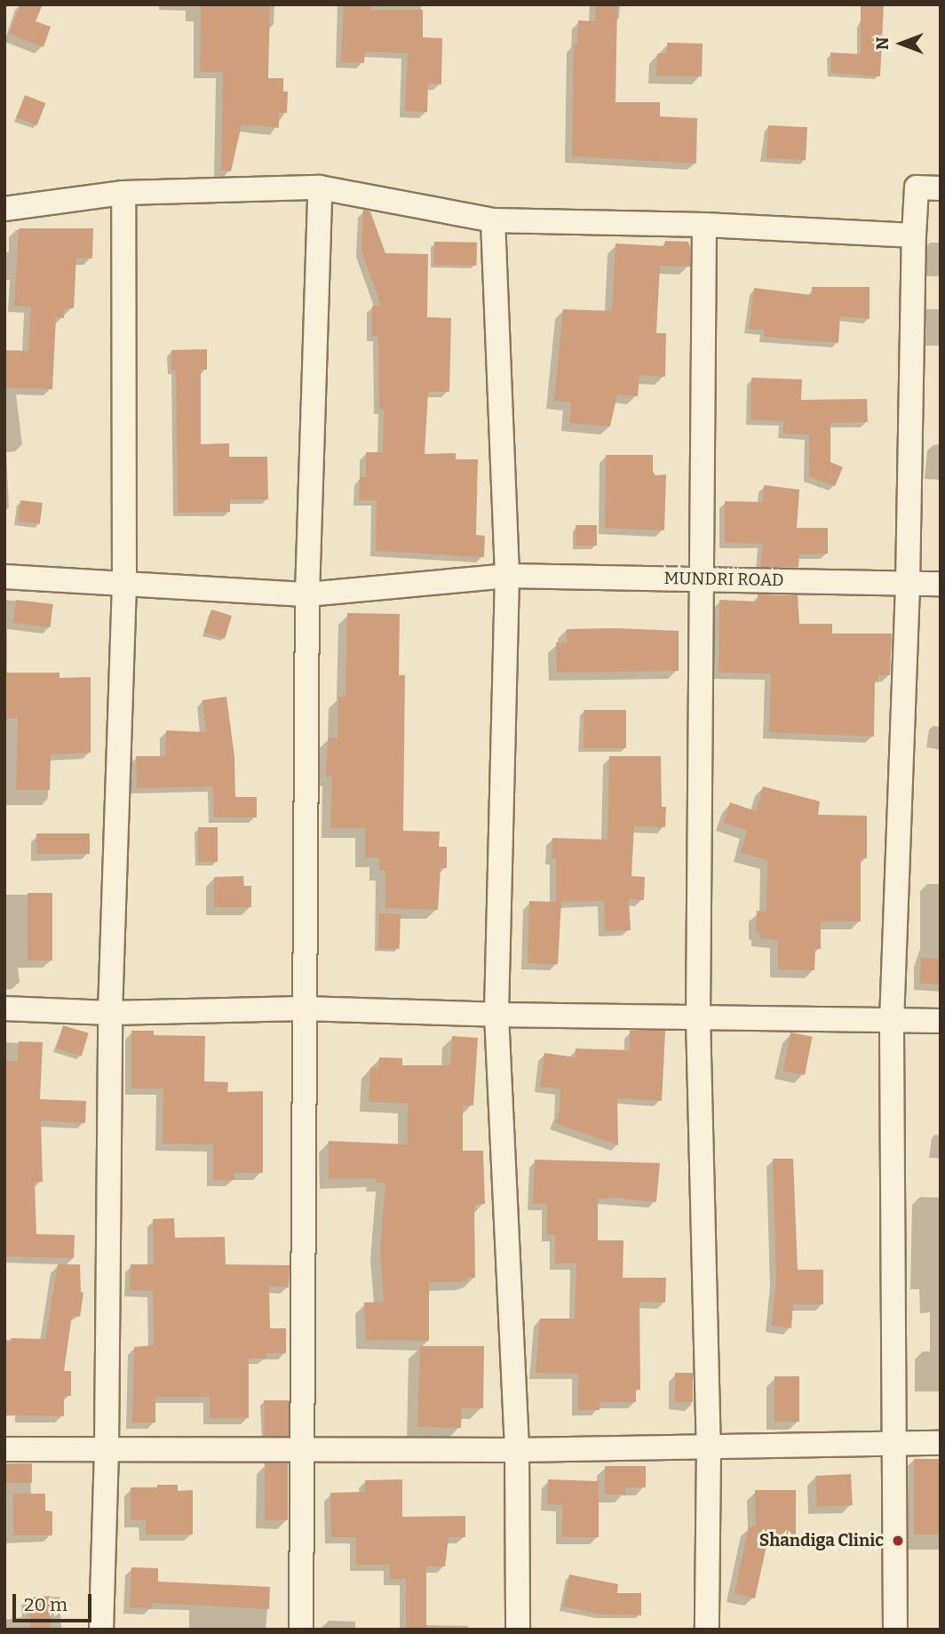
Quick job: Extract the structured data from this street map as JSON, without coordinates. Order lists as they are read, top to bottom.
{
  "streets": {
    "street": ["MUNDRI ROAD"]
  },
  "places": ["Shandiga Clinic"],
  "scale_bar": "20 m",
  "north": "left"
}
